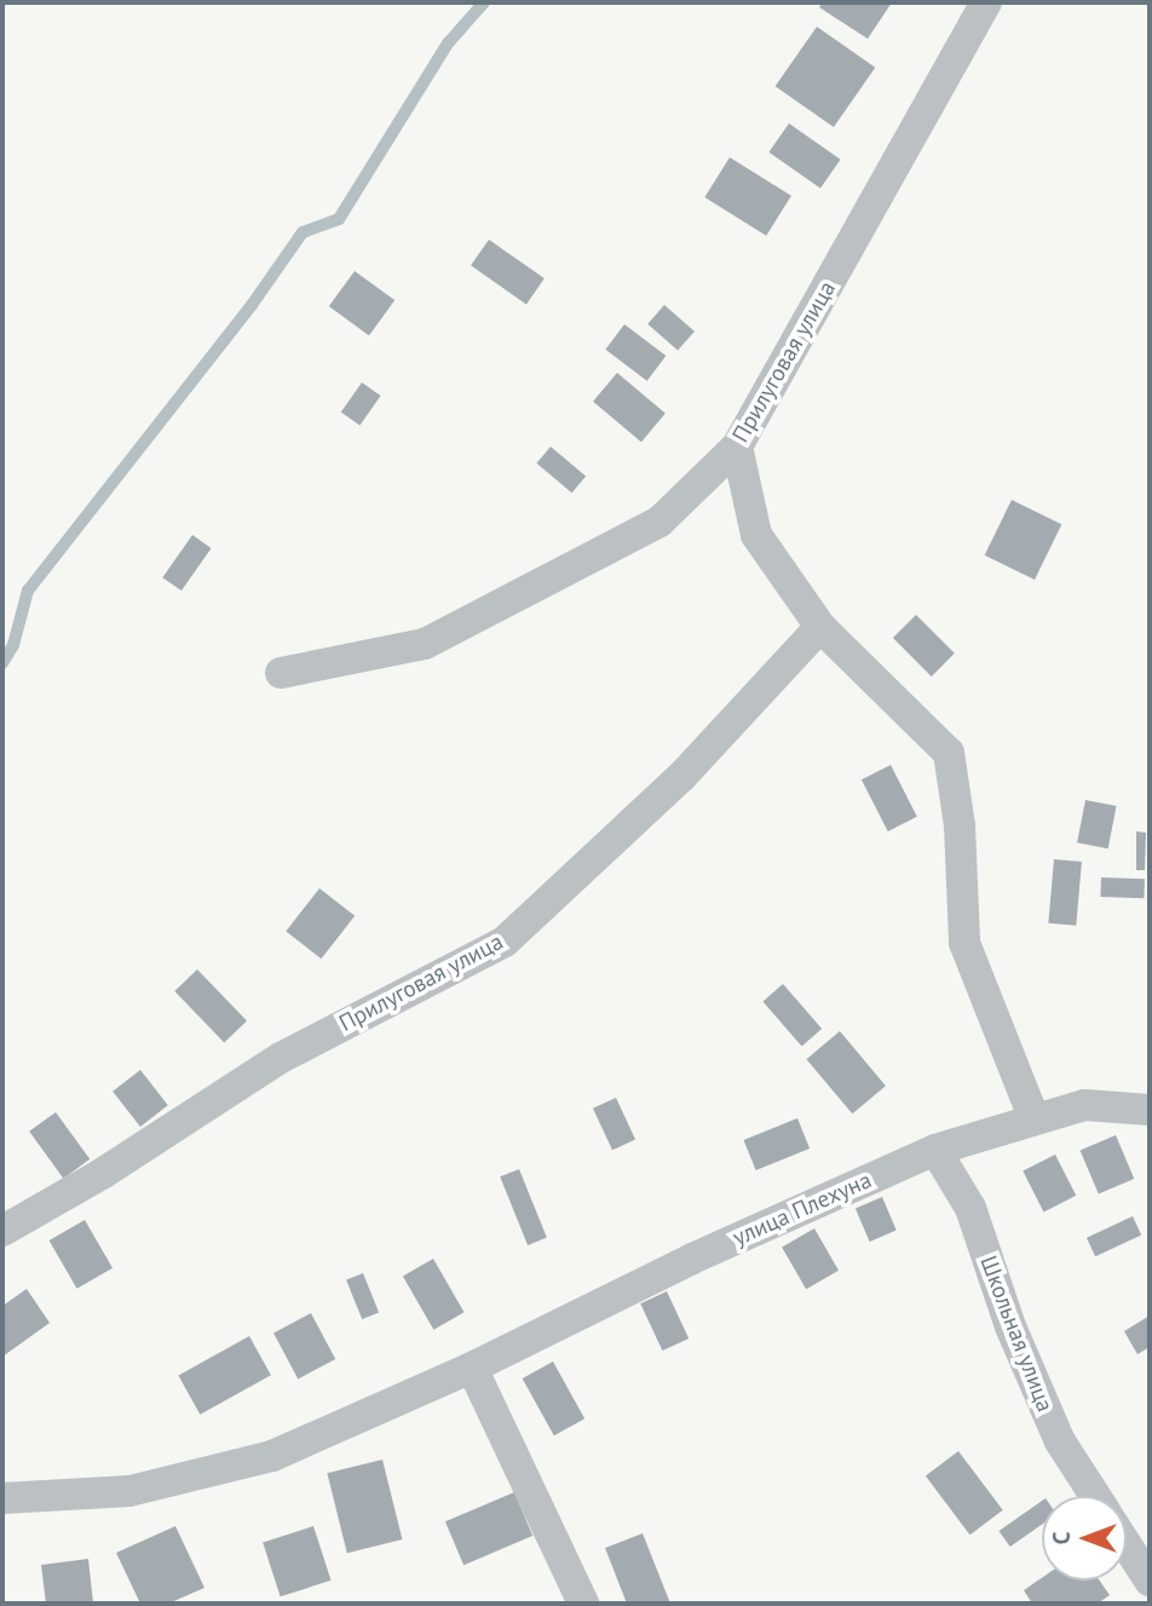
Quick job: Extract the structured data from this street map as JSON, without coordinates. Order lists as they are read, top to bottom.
{
  "streets": {
    "street": ["Прилуговая улица", "улица Плехуна", "Школьная улица"]
  },
  "crossings": [
    ["улица Плехуна", "Школьная улица"]
  ],
  "north": "left"
}
